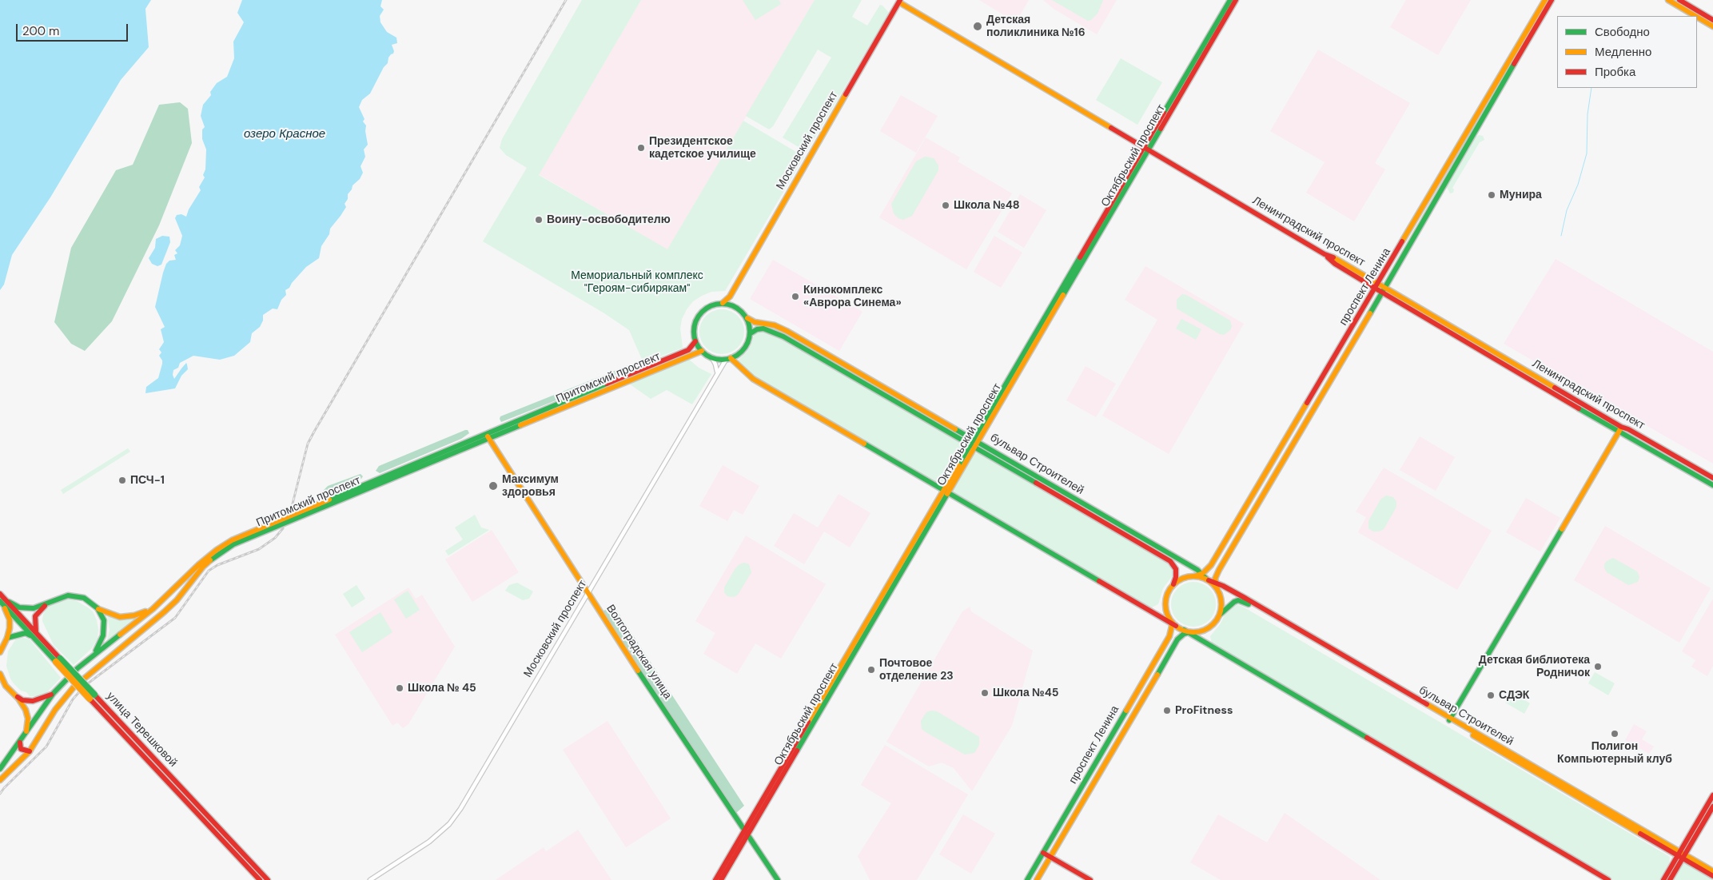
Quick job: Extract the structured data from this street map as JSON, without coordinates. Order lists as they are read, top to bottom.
{
  "streets": {
    "main road": [
      "Московский проспект",
      "Октябрьский проспект",
      "Ленинградский проспект",
      "проспект Ленина",
      "Притомский проспект",
      "бульвар Строителей",
      "Волгоградская улица",
      "улица Терешковой"
    ]
  },
  "crossings": [
    ["Московский проспект", "Ленинградский проспект"],
    ["Московский проспект", "Притомский проспект"],
    ["Московский проспект", "бульвар Строителей"],
    ["Московский проспект", "Волгоградская улица"],
    ["Октябрьский проспект", "Ленинградский проспект"],
    ["Октябрьский проспект", "бульвар Строителей"],
    ["Октябрьский проспект", "Волгоградская улица"],
    ["Ленинградский проспект", "проспект Ленина"],
    ["проспект Ленина", "бульвар Строителей"],
    ["Притомский проспект", "бульвар Строителей"],
    ["Притомский проспект", "Волгоградская улица"]
  ],
  "water": ["озеро Красное"],
  "parks": ["Мемориальный комплекс \"Героям-сибирякам\""],
  "places": [
    "Детская поликлиника №16",
    "Президентское кадетское училище",
    "Мунира",
    "Школа №48",
    "Воину-освободителю",
    "Кинокомплекс «Аврора Синема»",
    "ПСЧ-1",
    "Максимум здоровья",
    "Детская библиотека Родничок",
    "Почтовое отделение 23",
    "Школа № 45",
    "Школа №45",
    "СДЭК",
    "ProFitness",
    "Полигон Компьютерный клуб"
  ],
  "legend": ["Свободно", "Медленно", "Пробка"],
  "scale_bar": "200 m"
}
